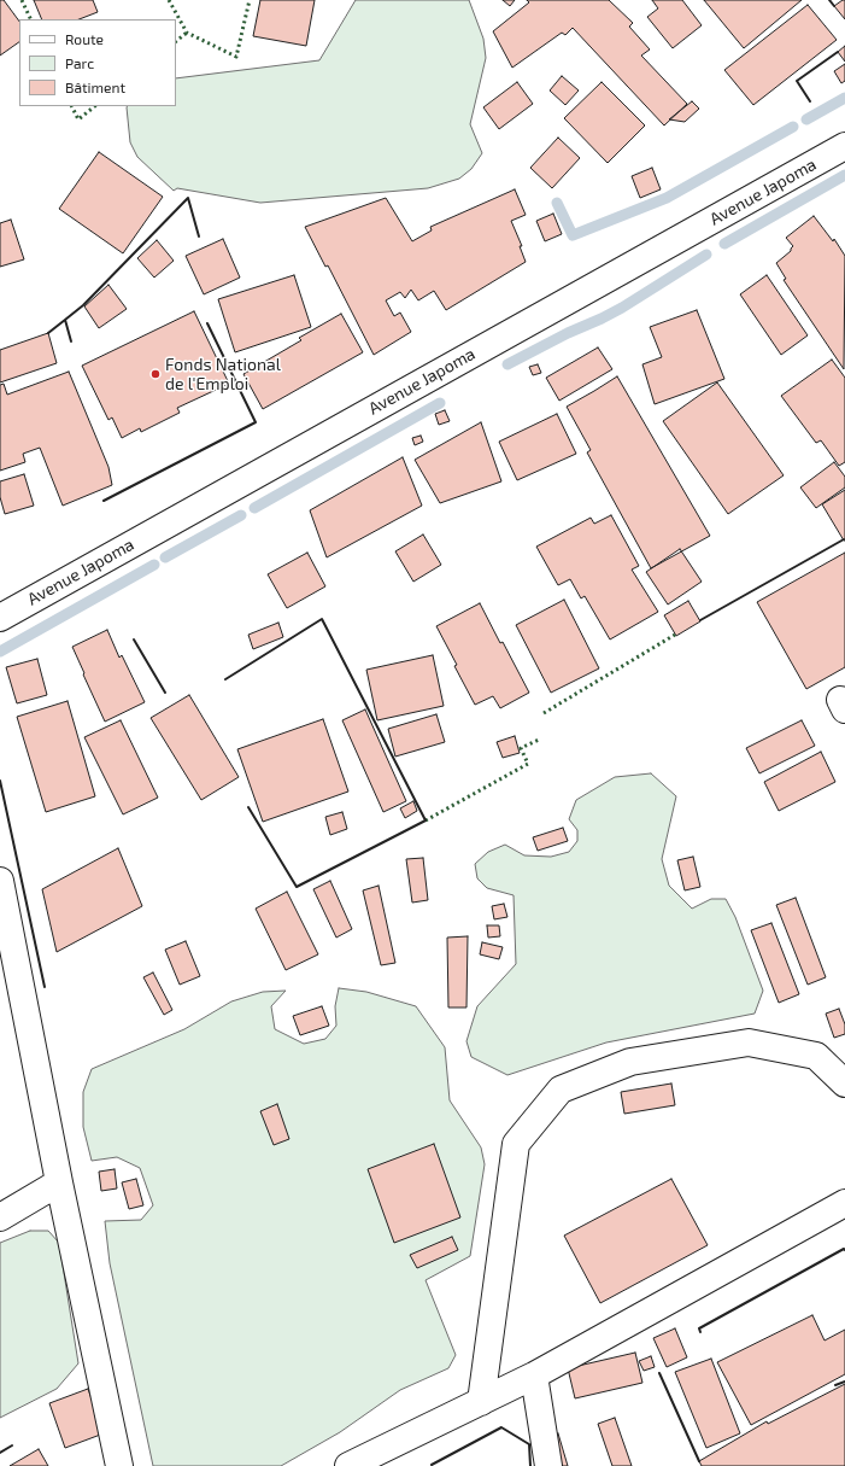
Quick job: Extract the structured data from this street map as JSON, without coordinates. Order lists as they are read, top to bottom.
{
  "streets": {
    "street": ["Avenue Japoma"]
  },
  "places": ["Fonds National de l'Emploi"],
  "legend": ["Route", "Parc", "Bâtiment"]
}
